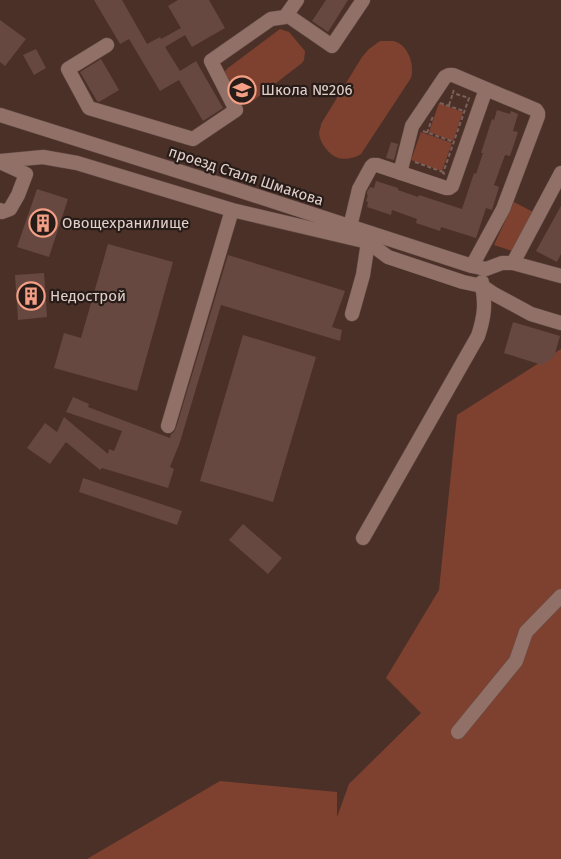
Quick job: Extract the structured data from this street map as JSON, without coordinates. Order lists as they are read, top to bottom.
{
  "streets": {
    "street": ["проезд Сталя Шмакова"]
  },
  "places": {
    "school or university": ["Школа №206"],
    "building": ["Овощехранилище", "Недострой"]
  }
}
